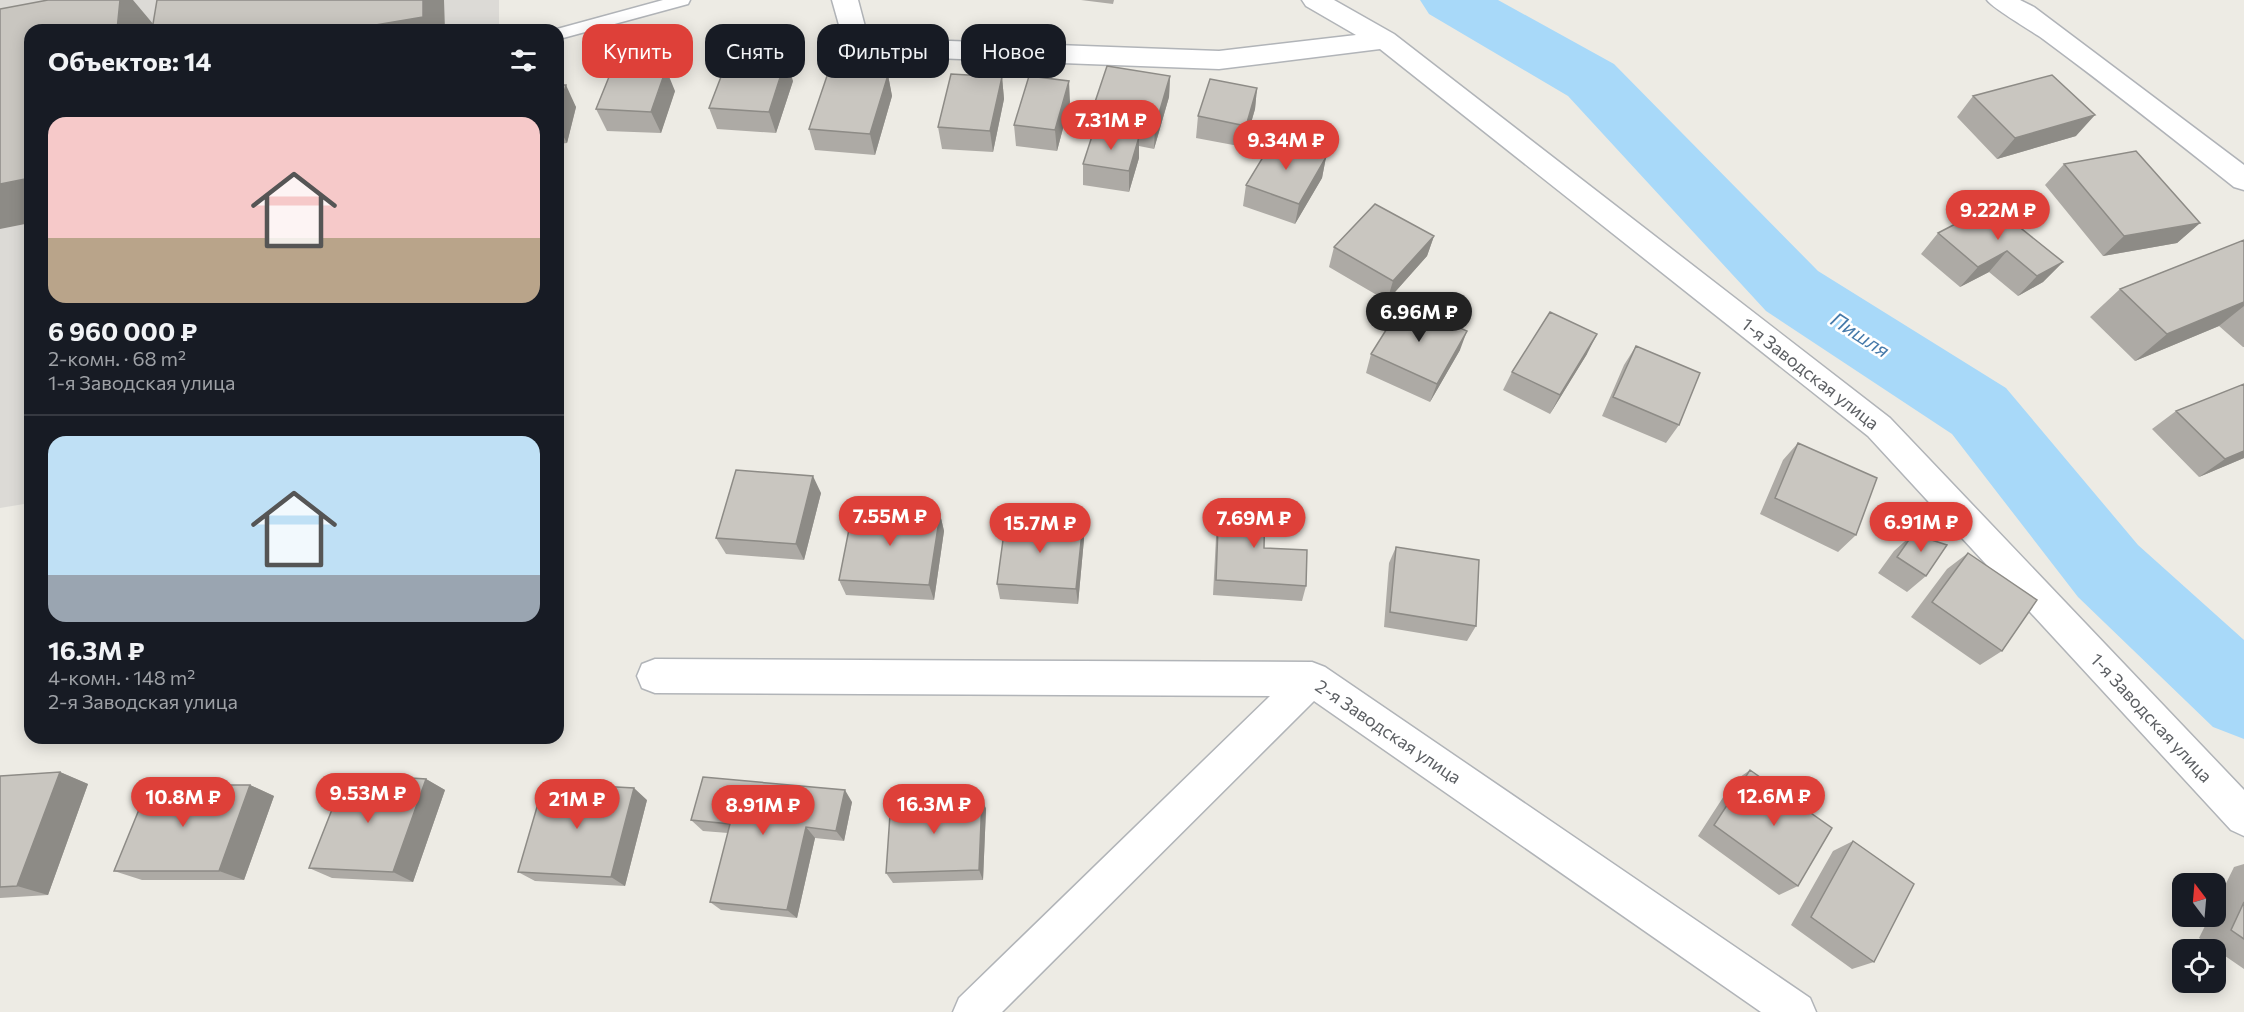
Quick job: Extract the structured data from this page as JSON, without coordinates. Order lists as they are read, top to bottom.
{
  "streets": {
    "street": ["1-я Заводская улица", "2-я Заводская улица"]
  },
  "water": ["Пишля"],
  "north": "top",
  "page": {
    "chip": [
      "Купить",
      "Снять",
      "Фильтры",
      "Новое"
    ],
    "heading": "Объектов: 14",
    "list": [
      {
        "name": "6 960 000 ₽",
        "note": "2-комн. · 68 m² · 1-я Заводская улица"
      },
      {
        "name": "16.3M ₽",
        "note": "4-комн. · 148 m² · 2-я Заводская улица"
      }
    ],
    "price": [
      "7.31M ₽",
      "9.34M ₽",
      "9.22M ₽",
      "6.96M ₽",
      "7.55M ₽",
      "7.69M ₽",
      "6.91M ₽",
      "15.7M ₽",
      "9.53M ₽",
      "12.6M ₽",
      "10.8M ₽",
      "21M ₽",
      "16.3M ₽",
      "8.91M ₽"
    ]
  }
}
